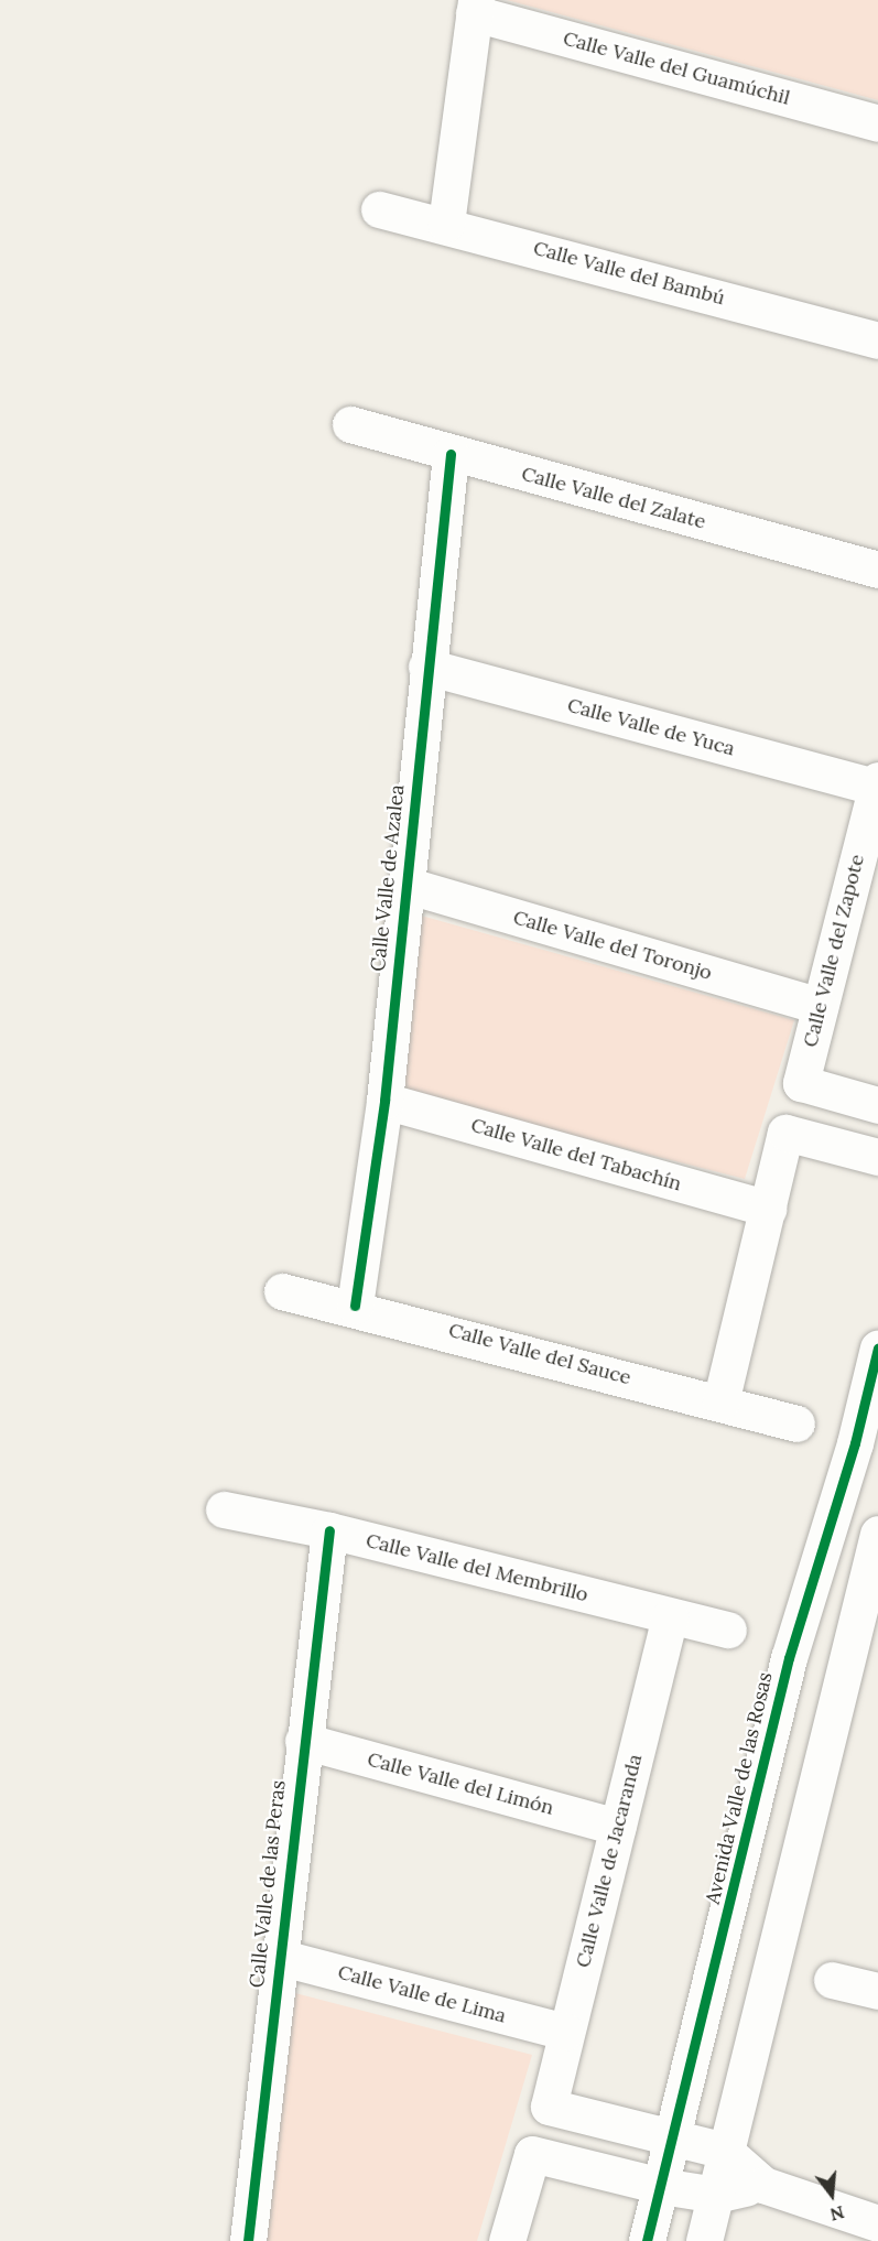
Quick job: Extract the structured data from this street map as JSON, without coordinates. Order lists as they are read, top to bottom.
{
  "streets": {
    "street": [
      "Calle Valle del Guamúchil",
      "Calle Valle del Bambú",
      "Calle Valle del Zalate",
      "Calle Valle de Yuca",
      "Calle Valle de Azalea",
      "Calle Valle del Toronjo",
      "Calle Valle del Zapote",
      "Calle Valle del Tabachín",
      "Calle Valle del Sauce",
      "Calle Valle del Membrillo",
      "Calle Valle del Limón",
      "Avenida Valle de las Rosas",
      "Calle Valle de Jacaranda",
      "Calle Valle de las Peras",
      "Calle Valle de Lima"
    ]
  },
  "crossings": [
    ["Calle Valle del Zalate", "Calle Valle de Azalea"],
    ["Calle Valle de Yuca", "Calle Valle de Azalea"],
    ["Calle Valle de Yuca", "Calle Valle del Zapote"],
    ["Calle Valle de Azalea", "Calle Valle del Toronjo"],
    ["Calle Valle de Azalea", "Calle Valle del Tabachín"],
    ["Calle Valle de Azalea", "Calle Valle del Sauce"],
    ["Calle Valle del Toronjo", "Calle Valle del Zapote"],
    ["Calle Valle del Membrillo", "Calle Valle de Jacaranda"],
    ["Calle Valle del Membrillo", "Calle Valle de las Peras"],
    ["Calle Valle del Limón", "Calle Valle de Jacaranda"],
    ["Calle Valle del Limón", "Calle Valle de las Peras"],
    ["Avenida Valle de las Rosas", "Calle Valle de Jacaranda"],
    ["Calle Valle de Jacaranda", "Calle Valle de Lima"],
    ["Calle Valle de las Peras", "Calle Valle de Lima"]
  ],
  "north": "bottom"
}
